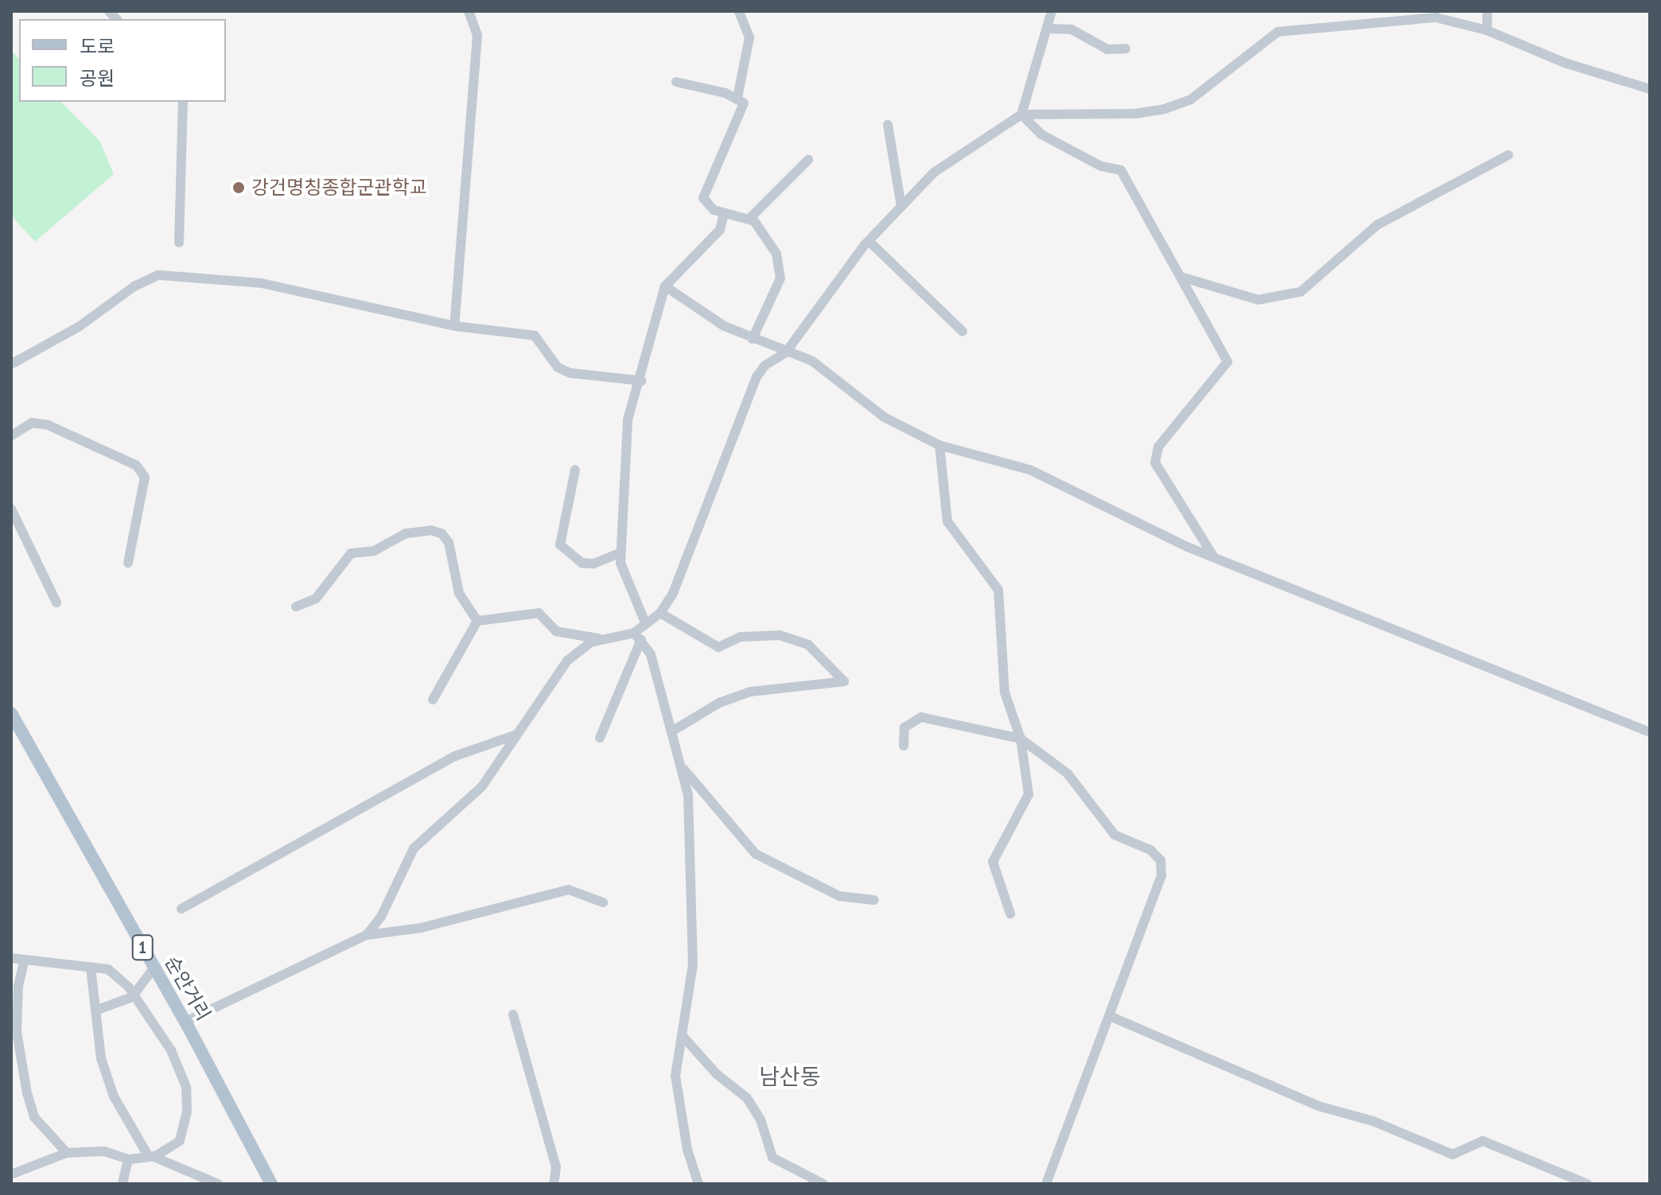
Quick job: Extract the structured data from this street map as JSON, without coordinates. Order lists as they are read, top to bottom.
{
  "streets": {
    "main road": ["1", "순안거리"]
  },
  "districts": ["남산동"],
  "places": ["강건명칭종합군관학교"],
  "legend": ["도로", "공원"]
}
